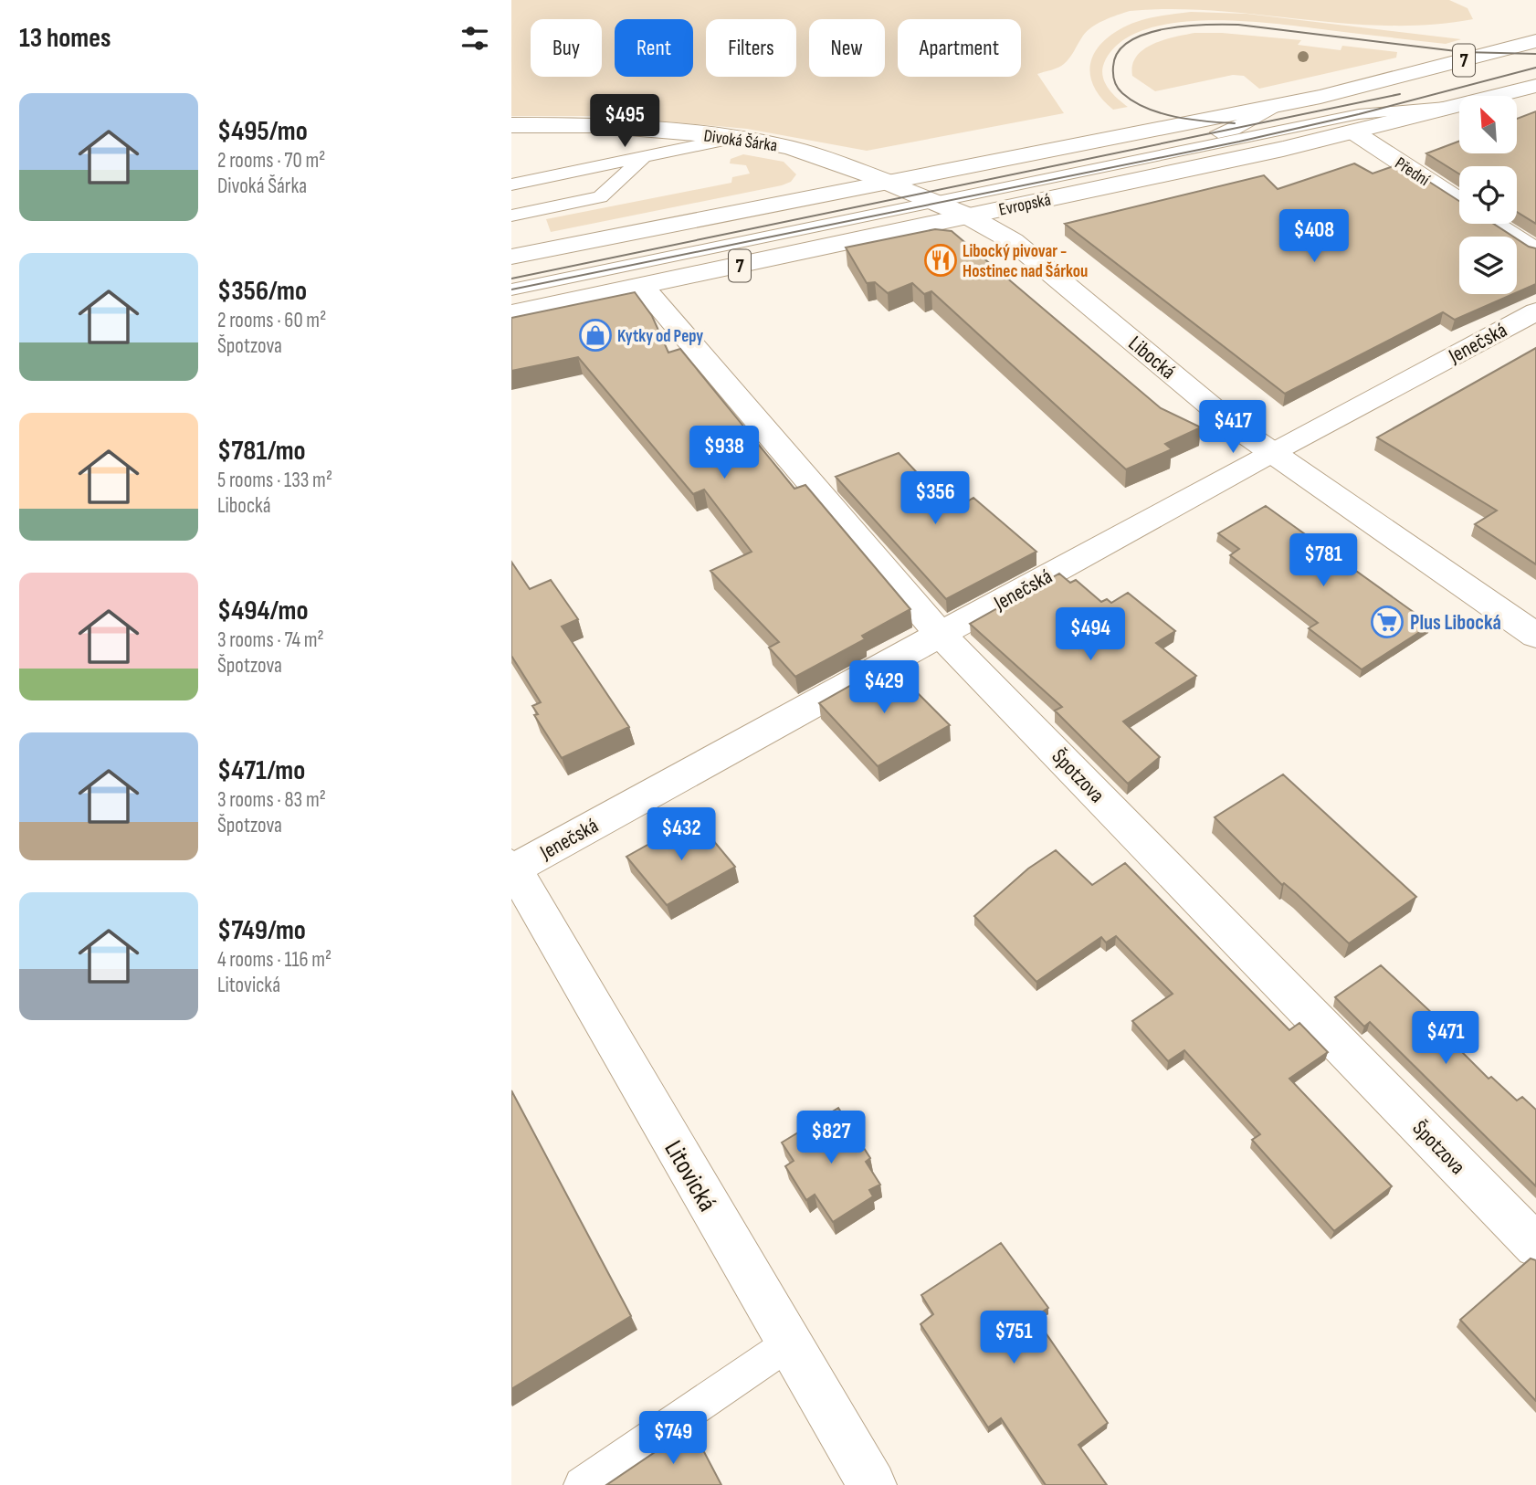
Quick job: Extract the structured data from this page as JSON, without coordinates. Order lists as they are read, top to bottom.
{
  "streets": {
    "street": [
      "7",
      "Divoká Šárka",
      "Přední",
      "Evropská",
      "Jenečská",
      "Libocká",
      "Špotzova",
      "Litovická"
    ]
  },
  "crossings": [
    ["7", "Divoká Šárka"],
    ["7", "Libocká"],
    ["Divoká Šárka", "Libocká"],
    ["Přední", "Evropská"],
    ["Evropská", "Libocká"],
    ["Evropská", "Špotzova"],
    ["Jenečská", "Libocká"],
    ["Jenečská", "Špotzova"],
    ["Jenečská", "Litovická"]
  ],
  "places": {
    "restaurant": ["Libocký pivovar - Hostinec nad Šárkou"],
    "shop": ["Kytky od Pepy"],
    "supermarket": ["Plus Libocká"]
  },
  "north": "top left",
  "page": {
    "heading": "13 homes",
    "chip": [
      "Buy",
      "Rent",
      "Filters",
      "New",
      "Apartment"
    ],
    "list": [
      {
        "name": "$495/mo",
        "note": "2 rooms · 70 m² · Divoká Šárka"
      },
      {
        "name": "$356/mo",
        "note": "2 rooms · 60 m² · Špotzova"
      },
      {
        "name": "$781/mo",
        "note": "5 rooms · 133 m² · Libocká"
      },
      {
        "name": "$494/mo",
        "note": "3 rooms · 74 m² · Špotzova"
      },
      {
        "name": "$471/mo",
        "note": "3 rooms · 83 m² · Špotzova"
      },
      {
        "name": "$749/mo",
        "note": "4 rooms · 116 m² · Litovická"
      }
    ],
    "price": [
      "$495",
      "$408",
      "$417",
      "$938",
      "$356",
      "$781",
      "$494",
      "$429",
      "$432",
      "$471",
      "$827",
      "$751",
      "$749"
    ]
  }
}
